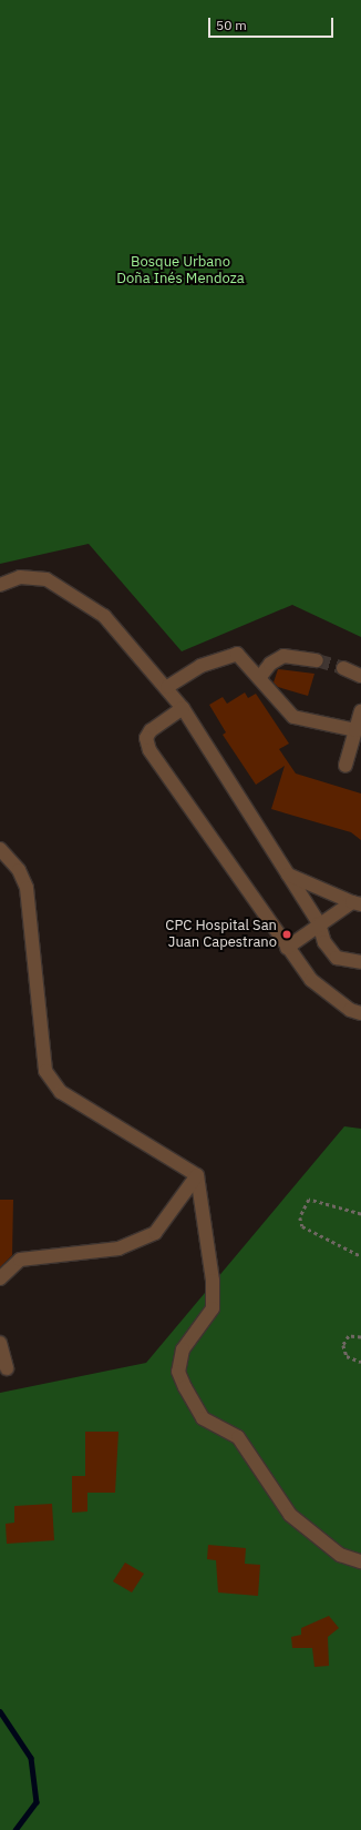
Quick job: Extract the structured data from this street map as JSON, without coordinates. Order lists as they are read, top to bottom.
{
  "parks": ["Bosque Urbano Doña Inés Mendoza"],
  "places": ["CPC Hospital San Juan Capestrano"],
  "scale_bar": "50 m"
}
